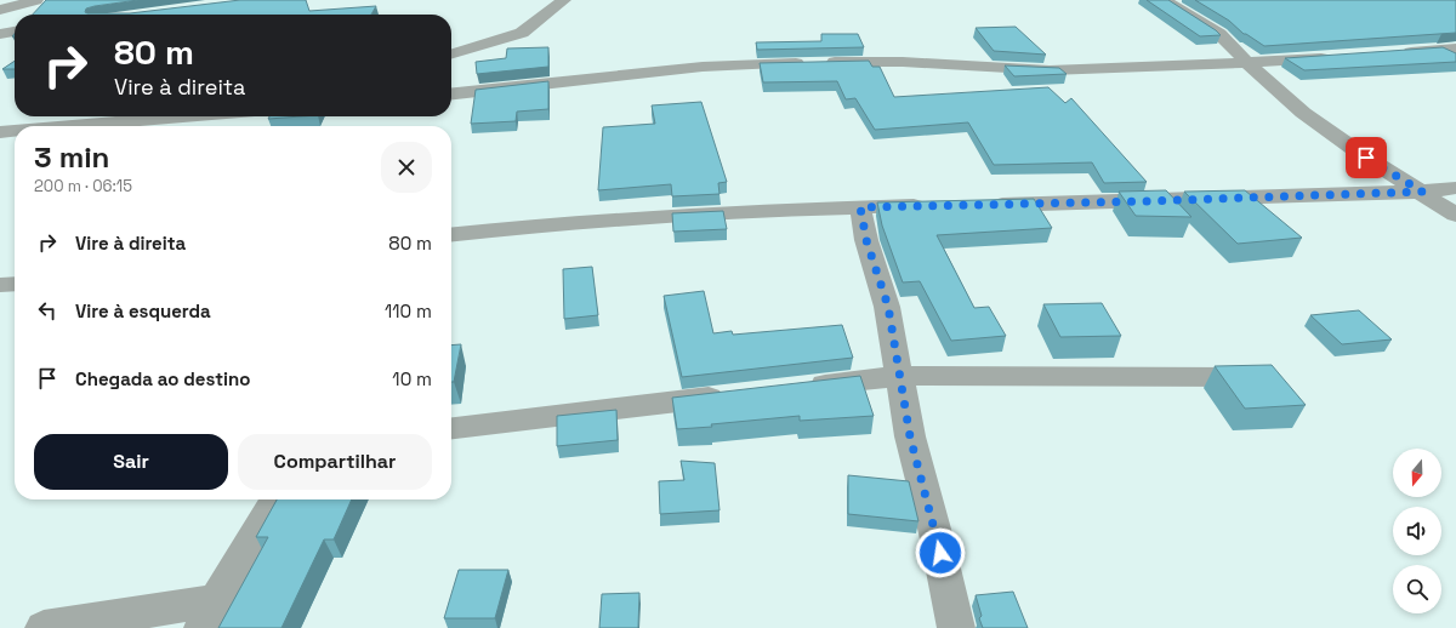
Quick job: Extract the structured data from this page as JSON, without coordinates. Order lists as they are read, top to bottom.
{
  "north": "bottom",
  "page": {
    "turn": ["80 m", "Vire à direita"],
    "heading": ["3 min", "200 m · 06:15"],
    "list": [
      {
        "name": "Vire à direita",
        "value": "80 m"
      },
      {
        "name": "Vire à esquerda",
        "value": "110 m"
      },
      {
        "name": "Chegada ao destino",
        "value": "10 m"
      }
    ],
    "buttons": ["Sair", "Compartilhar"]
  }
}
